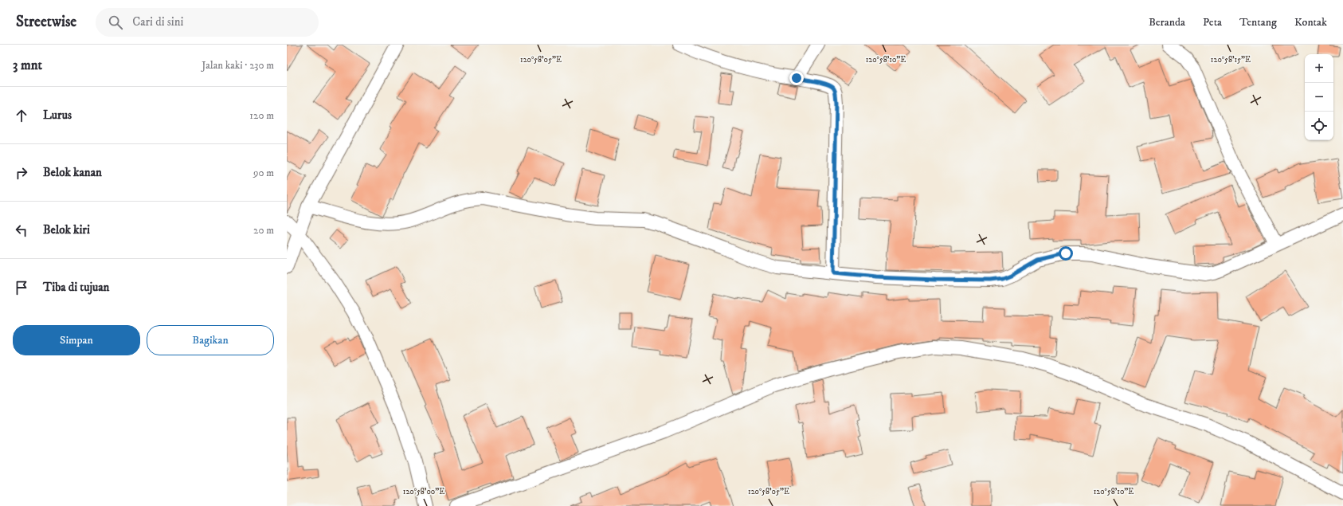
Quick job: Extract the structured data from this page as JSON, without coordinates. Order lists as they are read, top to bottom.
{
  "page": {
    "header": "Streetwise",
    "search": "Cari di sini",
    "nav": [
      "Beranda",
      "Peta",
      "Tentang",
      "Kontak"
    ],
    "heading": ["3 mnt", "Jalan kaki · 230 m"],
    "map_buttons": ["+", "−"],
    "list": [
      ["Lurus", "120 m"],
      ["Belok kanan", "90 m"],
      ["Belok kiri", "20 m"],
      "Tiba di tujuan"
    ],
    "buttons": ["Simpan", "Bagikan"]
  },
  "coordinates": [
    "120°58'05\"E",
    "120°58'10\"E",
    "120°58'15\"E",
    "120°58'00\"E"
  ]
}
